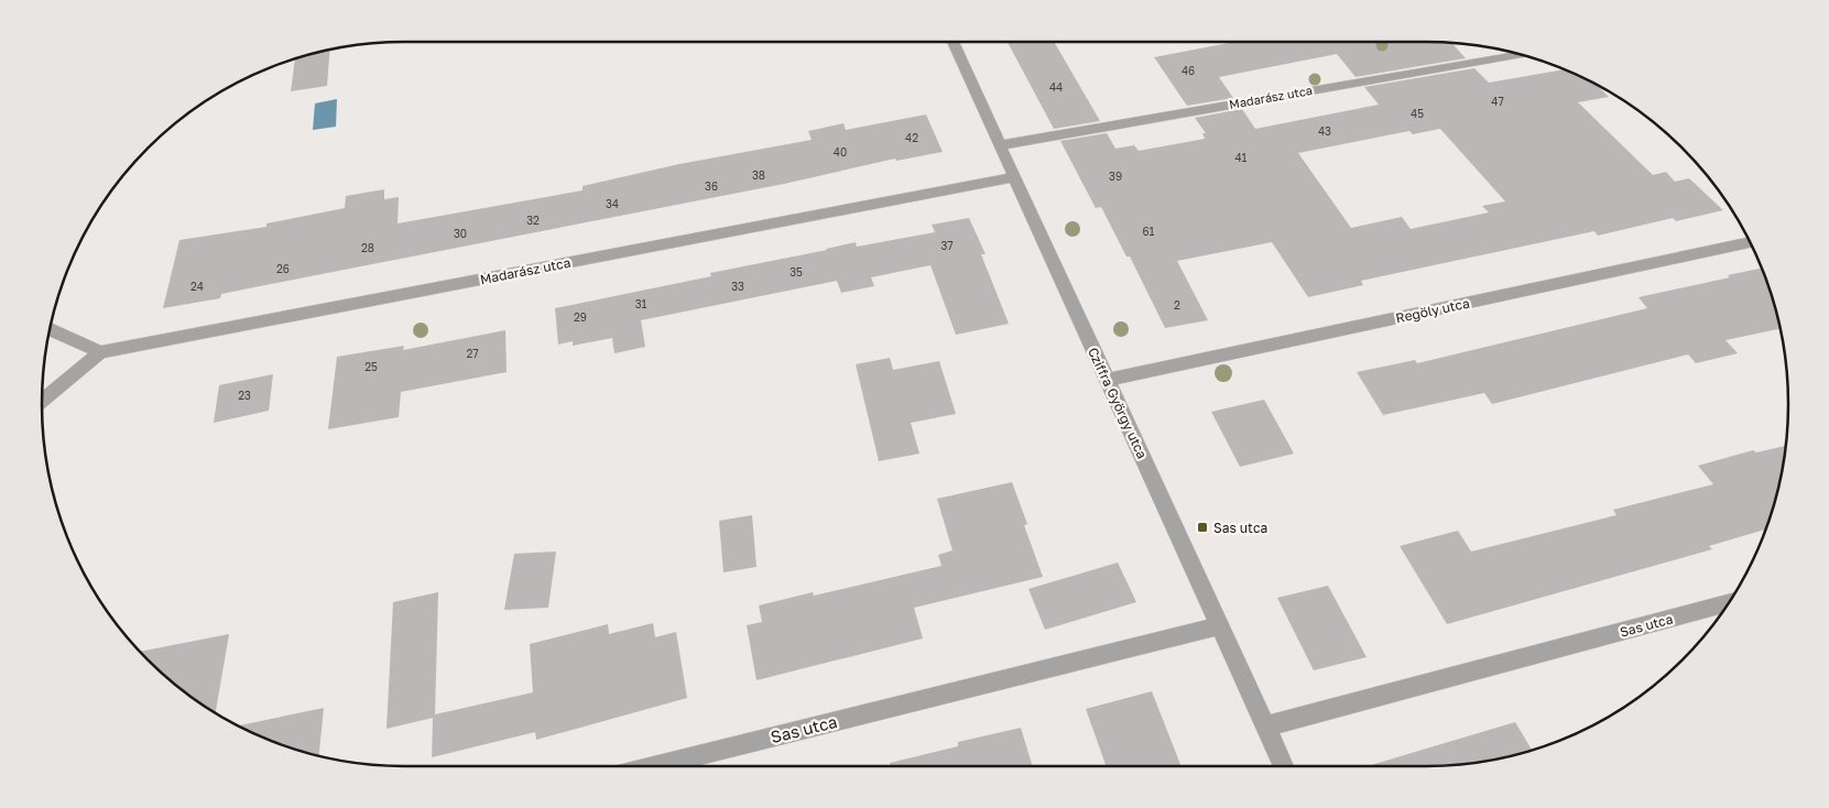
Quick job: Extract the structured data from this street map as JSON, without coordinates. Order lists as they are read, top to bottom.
{
  "streets": {
    "street": [
      "Madarász utca",
      "Regöly utca",
      "Cziffra György utca",
      "Sas utca"
    ]
  },
  "crossings": [
    ["Madarász utca", "Cziffra György utca"],
    ["Regöly utca", "Cziffra György utca"],
    ["Cziffra György utca", "Sas utca"]
  ],
  "places": {
    "transit": ["Sas utca"]
  },
  "house_numbers": [
    "46",
    "44",
    "47",
    "45",
    "43",
    "42",
    "40",
    "41",
    "38",
    "39",
    "36",
    "34",
    "32",
    "61",
    "30",
    "37",
    "28",
    "26",
    "35",
    "24",
    "33",
    "31",
    "2",
    "29",
    "27",
    "25",
    "23"
  ]
}
